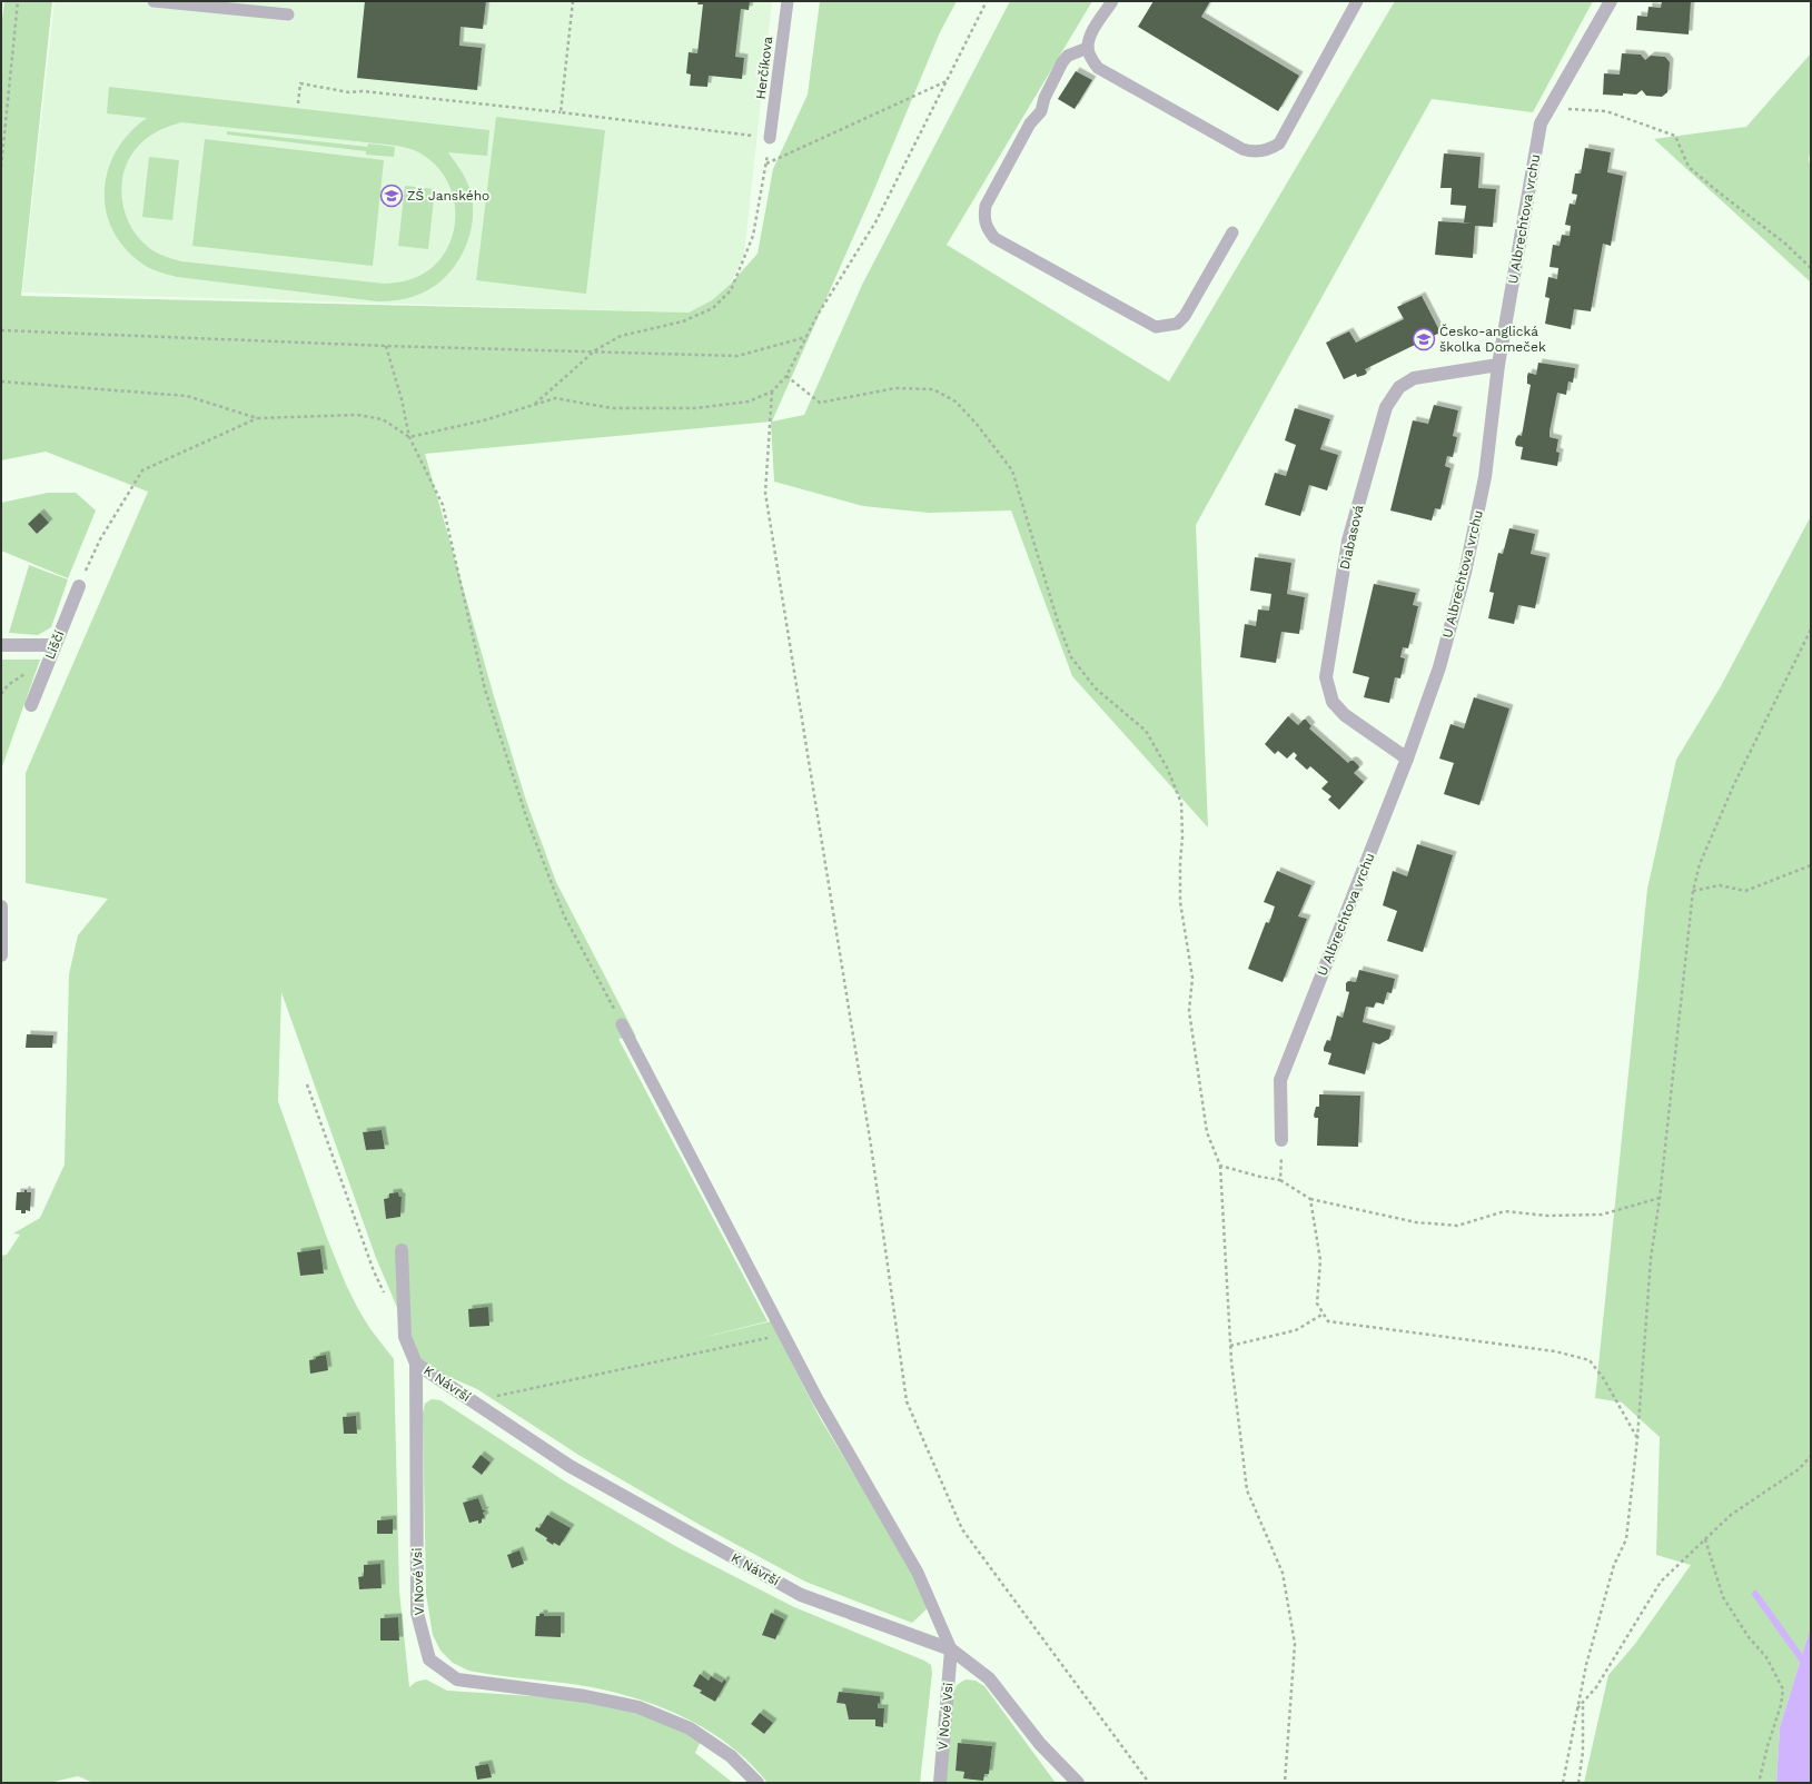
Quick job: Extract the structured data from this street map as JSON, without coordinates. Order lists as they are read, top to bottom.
{
  "streets": {
    "street": [
      "U Albrechtova vrchu",
      "Diabasová",
      "Liščí",
      "K Návrší",
      "V Nové Vsi"
    ],
    "lane": ["Herčíkova"]
  },
  "crossings": [
    ["U Albrechtova vrchu", "Diabasová"],
    ["K Návrší", "V Nové Vsi"]
  ],
  "places": {
    "school or university": ["ZŠ Janského", "Česko-anglická školka Domeček"]
  }
}
